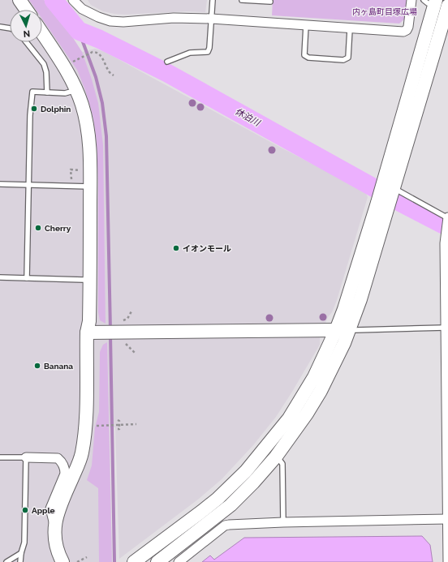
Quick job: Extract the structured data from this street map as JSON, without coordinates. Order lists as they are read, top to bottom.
{
  "water": ["休泊川"],
  "parks": ["内ヶ島町目塚広場"],
  "places": [
    "Dolphin",
    "Cherry",
    "イオンモール",
    "Banana",
    "Apple"
  ],
  "north": "bottom"
}
